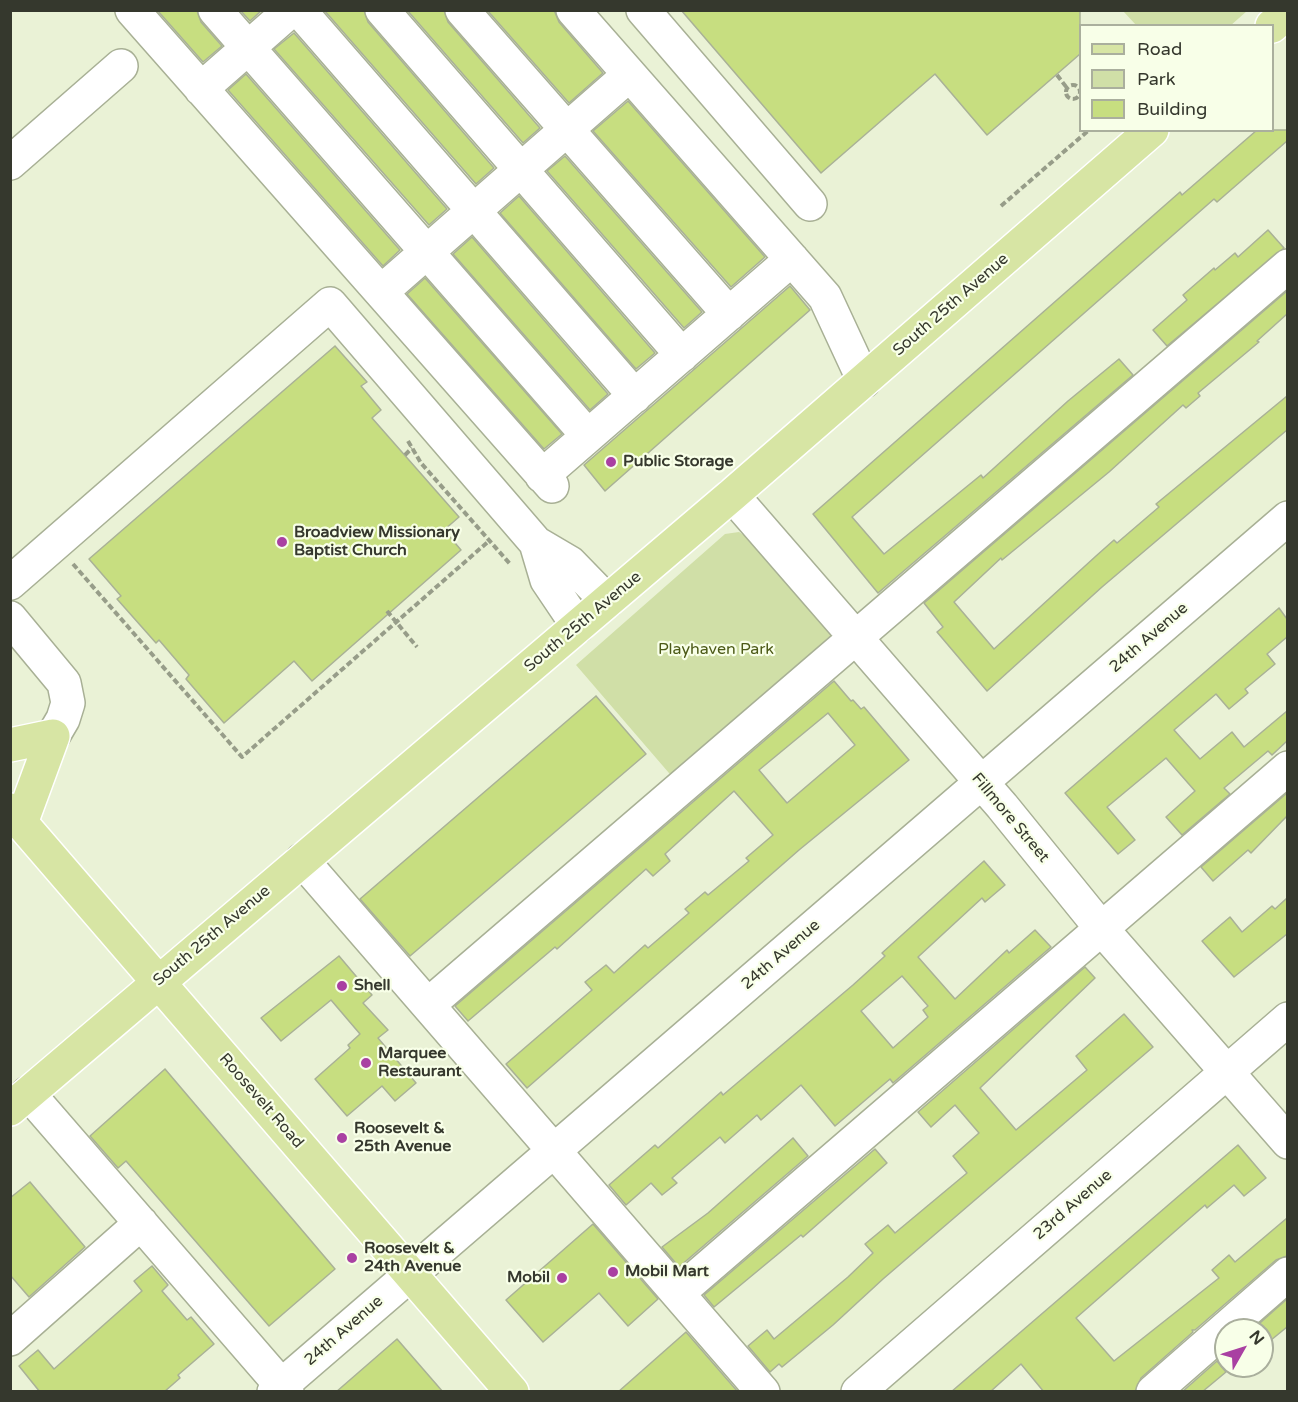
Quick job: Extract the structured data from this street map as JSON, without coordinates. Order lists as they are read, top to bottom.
{
  "streets": {
    "main road": ["South 25th Avenue", "Roosevelt Road"],
    "street": ["24th Avenue", "Fillmore Street", "23rd Avenue"]
  },
  "crossings": [
    ["South 25th Avenue", "Fillmore Street"],
    ["South 25th Avenue", "Roosevelt Road"],
    ["24th Avenue", "Fillmore Street"],
    ["24th Avenue", "Roosevelt Road"],
    ["Fillmore Street", "23rd Avenue"]
  ],
  "parks": ["Playhaven Park"],
  "places": [
    "Public Storage",
    "Broadview Missionary Baptist Church",
    "Shell",
    "Marquee Restaurant",
    "Roosevelt & 25th Avenue",
    "Roosevelt & 24th Avenue",
    "Mobil Mart",
    "Mobil"
  ],
  "legend": ["Road", "Park", "Building"],
  "north": "top right"
}
